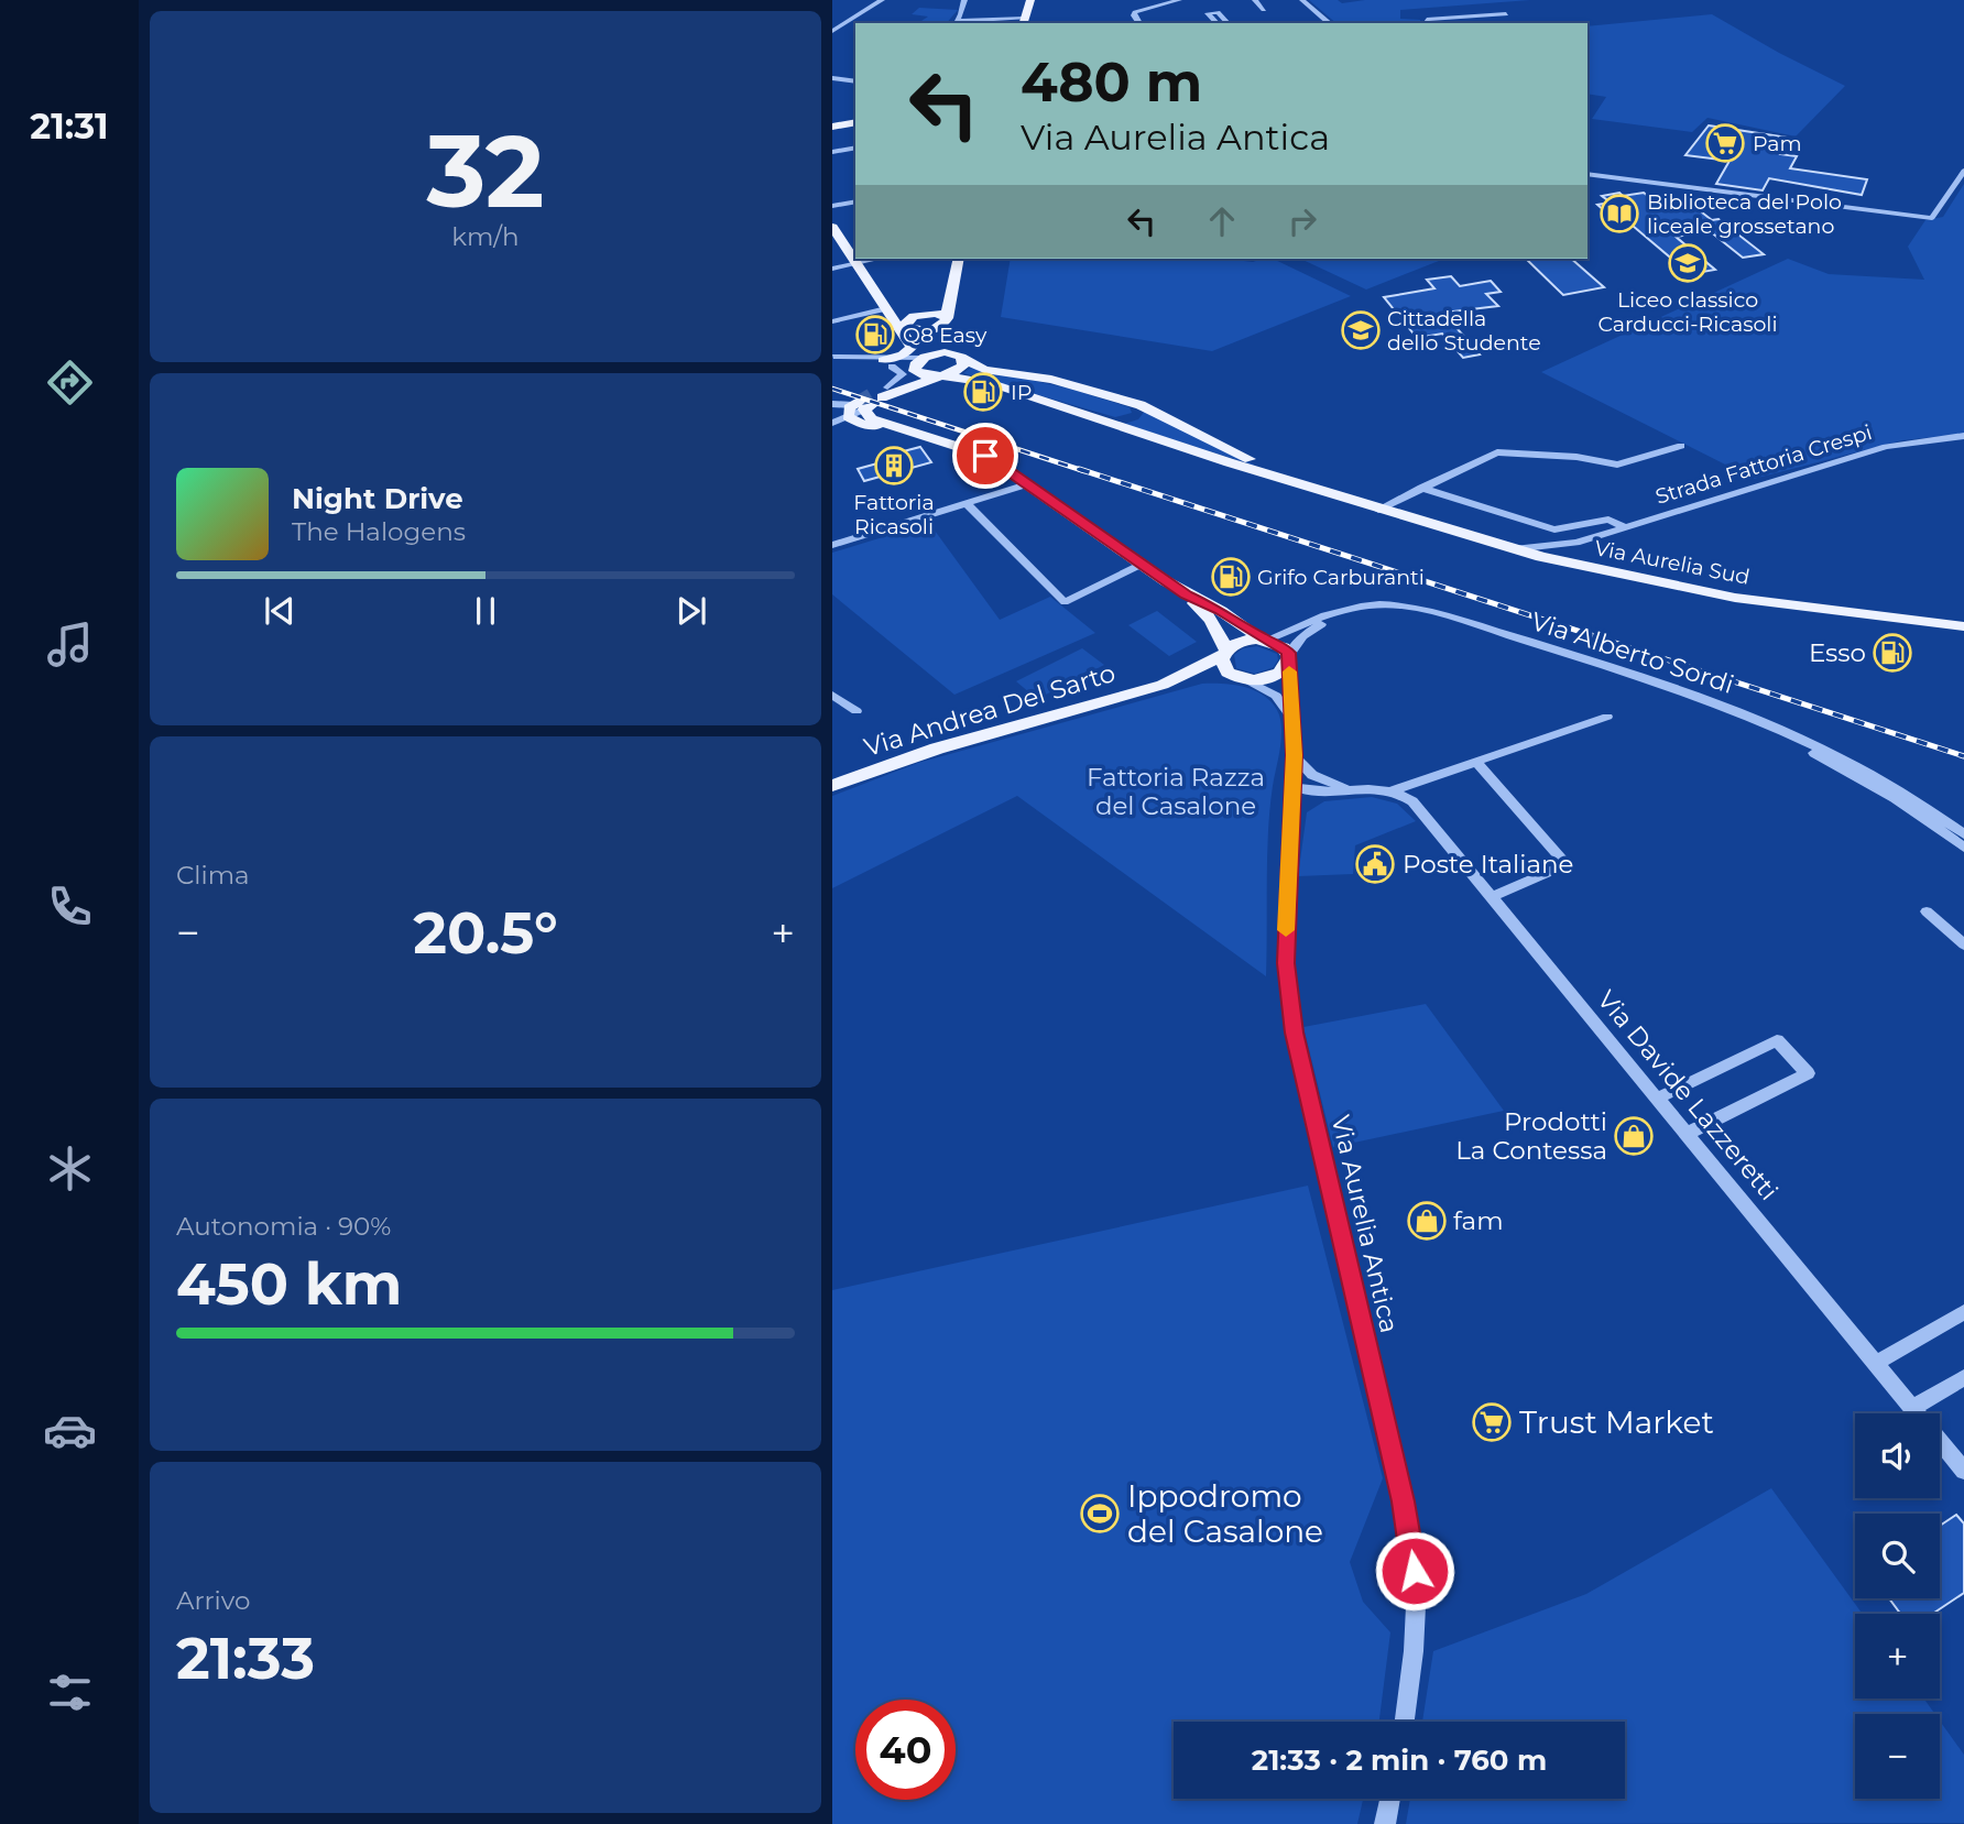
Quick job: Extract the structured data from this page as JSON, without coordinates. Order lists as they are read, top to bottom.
{
  "streets": {
    "main road": ["Via Aurelia Sud", "Via Andrea Del Sarto"],
    "street": [
      "Strada Fattoria Crespi",
      "Via Alberto Sordi",
      "Via Davide Lazzeretti",
      "Via Aurelia Antica"
    ]
  },
  "crossings": [
    ["Strada Fattoria Crespi", "Via Aurelia Sud"],
    ["Via Alberto Sordi", "Via Andrea Del Sarto"],
    ["Via Alberto Sordi", "Via Aurelia Antica"],
    ["Via Andrea Del Sarto", "Via Aurelia Antica"]
  ],
  "parks": ["Fattoria Razza del Casalone"],
  "places": {
    "supermarket": ["Pam", "Trust Market"],
    "library": ["Biblioteca del Polo liceale grossetano"],
    "school or university": ["Liceo classico Carducci-Ricasoli", "Cittadella dello Studente"],
    "fuel station": [
      "Q8 Easy",
      "IP",
      "Grifo Carburanti",
      "Esso"
    ],
    "building": ["Fattoria Ricasoli"],
    "public building": ["Poste Italiane"],
    "shop": ["Prodotti La Contessa", "fam"],
    "sports": ["Ippodromo del Casalone"]
  },
  "page": {
    "tabs": "21:31",
    "tile": [
      ["32", "km/h"],
      "Clima",
      ["Autonomia · 90%", "450 km"],
      ["Arrivo", "21:33"]
    ],
    "turn": ["480 m", "Via Aurelia Antica"],
    "song": ["Night Drive", "The Halogens"],
    "heat": ["−", "20.5°", "+"],
    "map_buttons": ["+", "−"],
    "limit": "40",
    "trip": "21:33 · 2 min · 760 m"
  }
}
